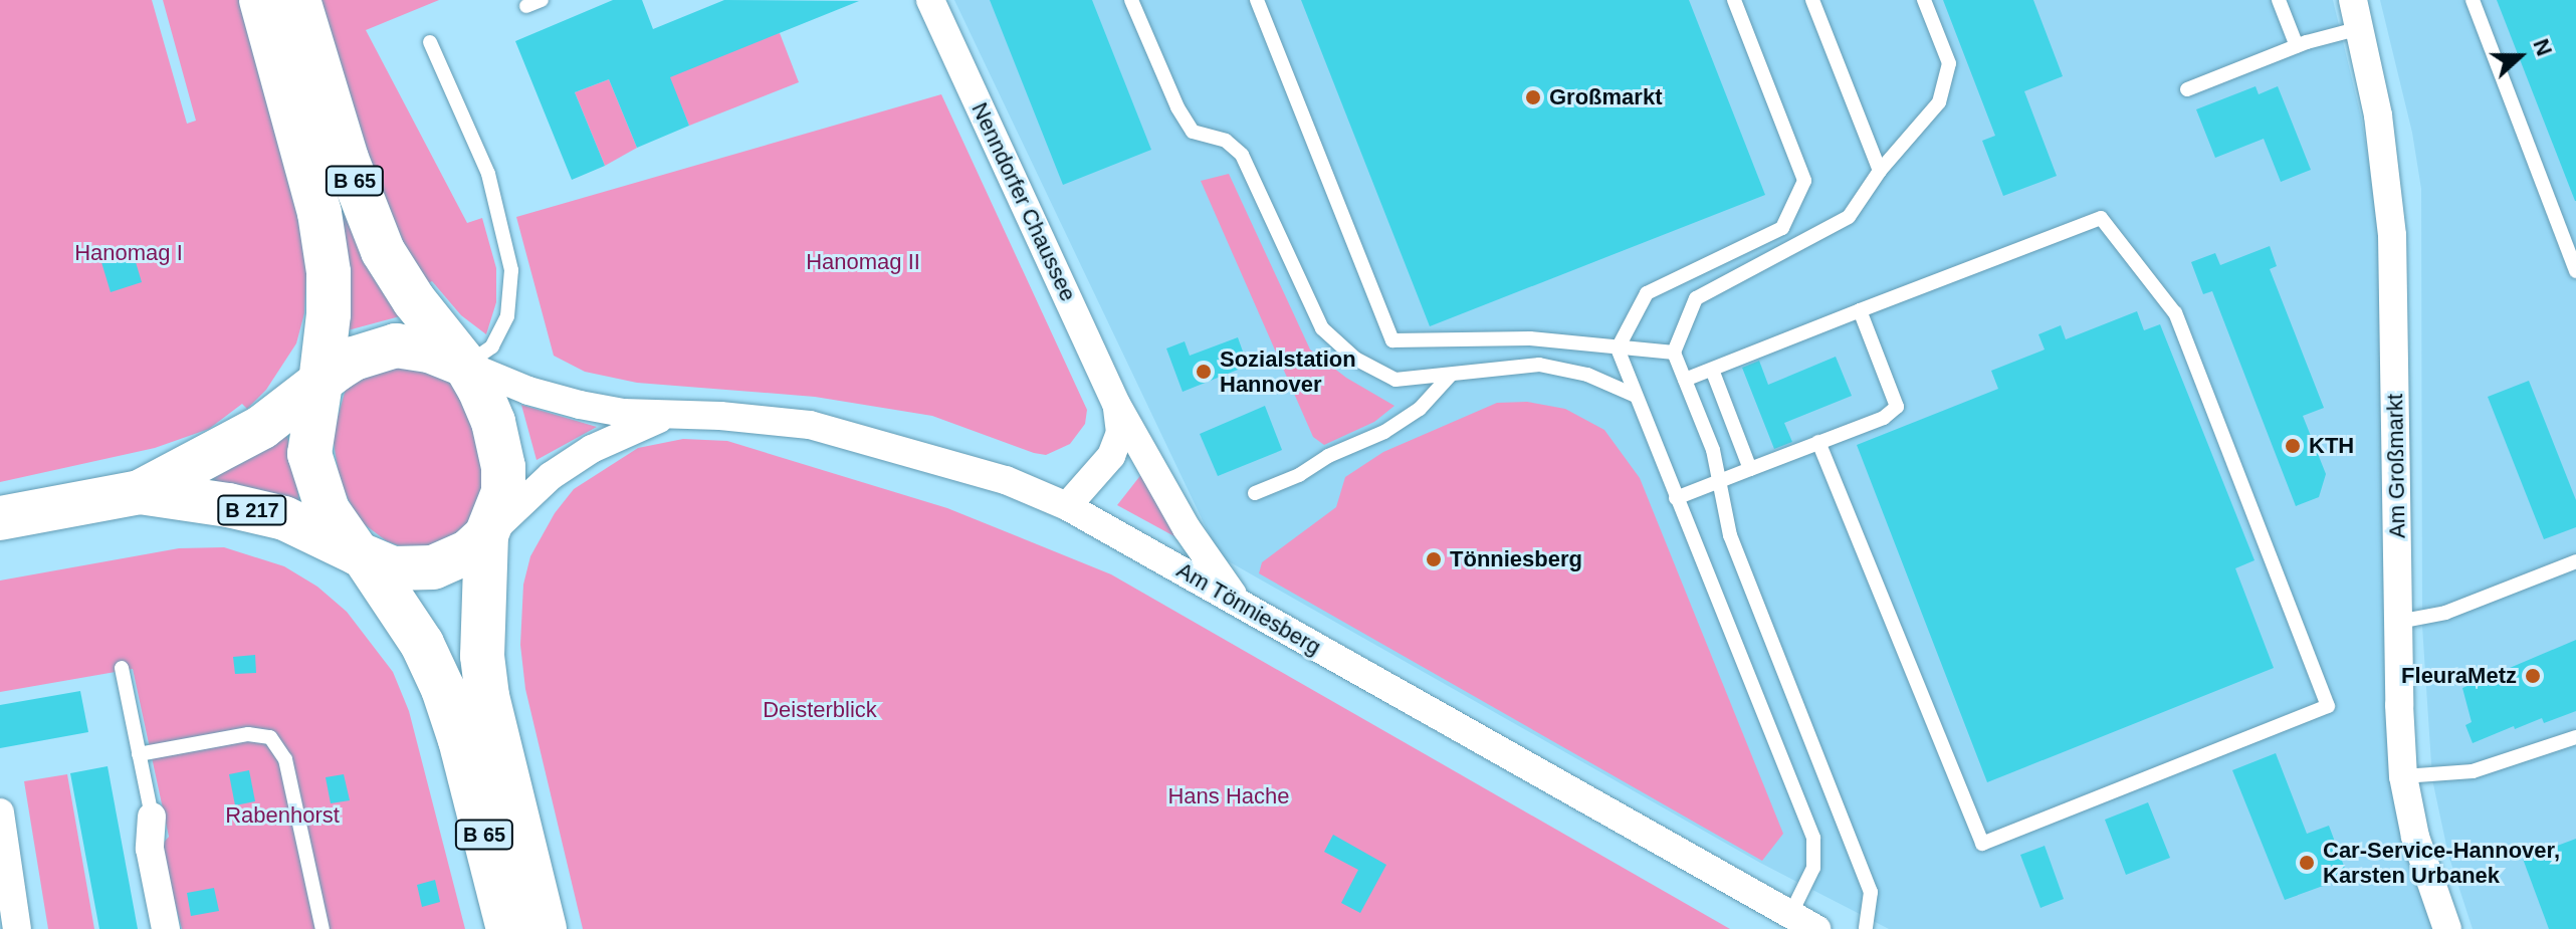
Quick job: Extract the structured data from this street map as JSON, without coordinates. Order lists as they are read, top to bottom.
{
  "streets": {
    "main road": ["B 65", "B 217"],
    "street": ["Nenndorfer Chaussee", "Am Großmarkt", "Am Tönniesberg"]
  },
  "crossings": [
    ["B 65", "B 217"],
    ["B 65", "Am Tönniesberg"],
    ["Nenndorfer Chaussee", "Am Tönniesberg"],
    ["B 217", "Am Tönniesberg"]
  ],
  "parks": [
    "Hanomag I",
    "Hanomag II",
    "Deisterblick",
    "Hans Hache",
    "Rabenhorst"
  ],
  "places": [
    "Großmarkt",
    "Sozialstation Hannover",
    "KTH",
    "Tönniesberg",
    "FleuraMetz",
    "Car-Service-Hannover, Karsten Urbanek"
  ],
  "north": "right"
}
